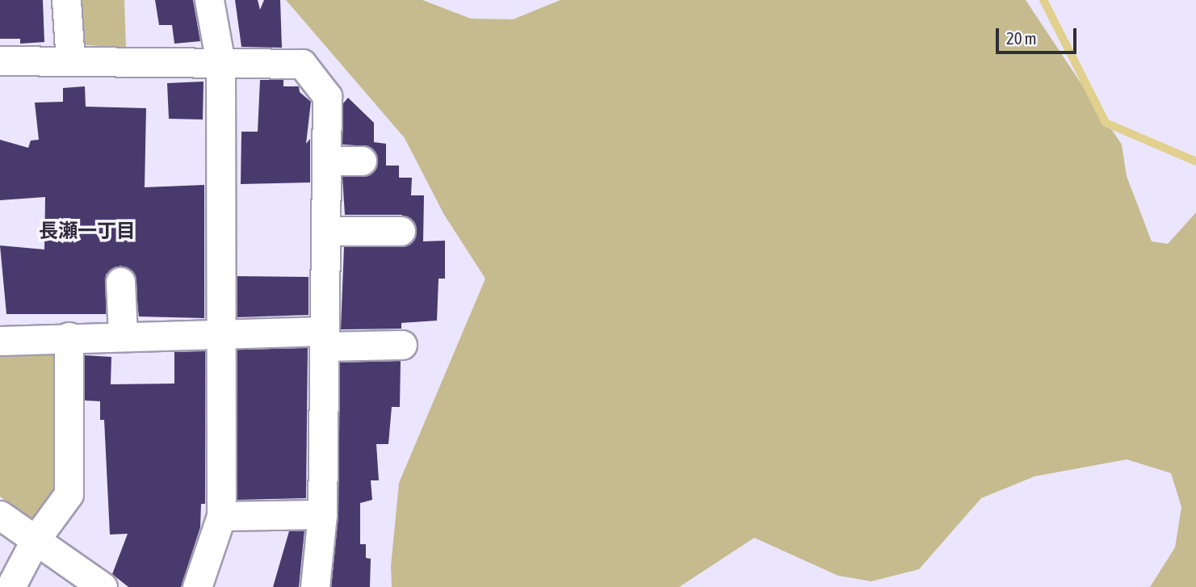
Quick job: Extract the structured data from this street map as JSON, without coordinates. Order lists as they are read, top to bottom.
{
  "districts": ["長瀬一丁目"],
  "scale_bar": "20 m"
}
